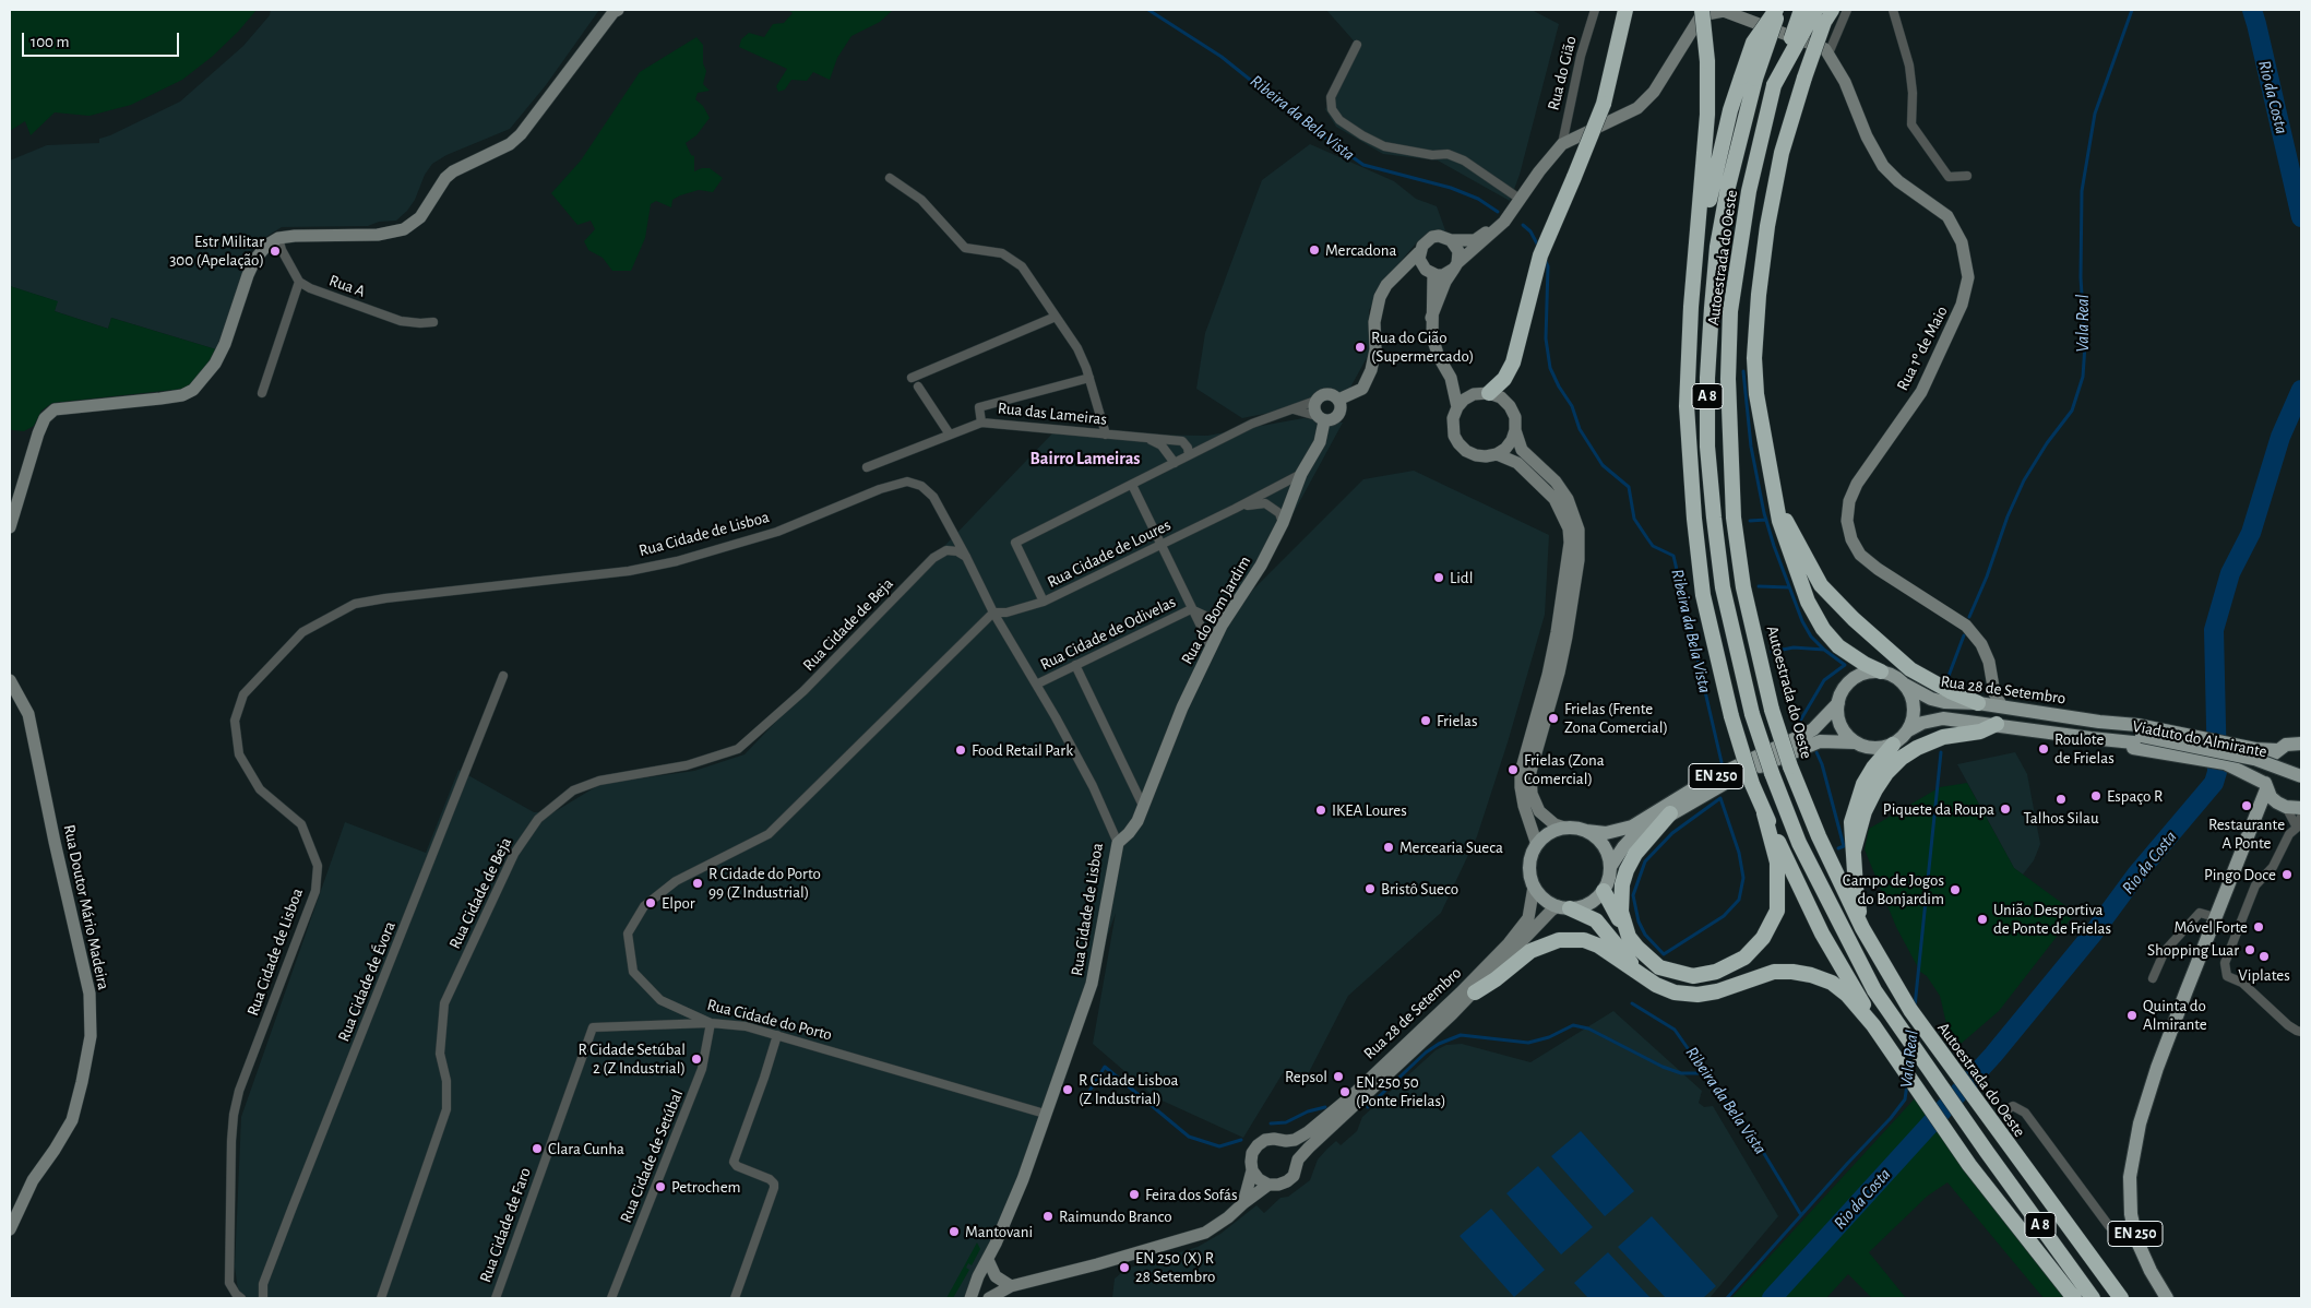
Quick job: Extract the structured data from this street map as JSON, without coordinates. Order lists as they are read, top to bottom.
{
  "streets": {
    "highway": ["Autoestrada do Oeste", "A 8"],
    "main road": ["Rua 28 de Setembro", "Viaduto do Almirante", "EN 250"],
    "street": [
      "Rua do Gião",
      "Rua A",
      "Rua 1º de Maio",
      "Rua das Lameiras",
      "Rua Cidade de Lisboa",
      "Rua Cidade de Loures",
      "Rua do Bom Jardim",
      "Rua Cidade de Beja",
      "Rua Cidade de Odivelas",
      "Rua Doutor Mário Madeira",
      "Rua Cidade de Évora",
      "Rua Cidade do Porto",
      "Rua Cidade de Setúbal",
      "Rua Cidade de Faro"
    ]
  },
  "crossings": [
    ["Rua 1º de Maio", "Rua 28 de Setembro"],
    ["Rua Cidade de Lisboa", "Rua Cidade de Loures"],
    ["Rua Cidade de Lisboa", "Rua do Bom Jardim"],
    ["Rua Cidade de Lisboa", "Rua Cidade de Beja"],
    ["Rua Cidade de Lisboa", "Rua Cidade de Odivelas"],
    ["Rua Cidade de Lisboa", "Rua Cidade do Porto"],
    ["Rua Cidade de Loures", "Rua Cidade do Porto"],
    ["Rua 28 de Setembro", "Viaduto do Almirante"],
    ["Rua 28 de Setembro", "EN 250"],
    ["Rua Cidade do Porto", "Rua Cidade de Setúbal"],
    ["Rua Cidade do Porto", "Rua Cidade de Faro"],
    ["Rua Cidade de Setúbal", "Rua Cidade de Faro"]
  ],
  "districts": ["Bairro Lameiras"],
  "water": ["Rio da Costa", "Ribeira da Bela Vista", "Vala Real"],
  "places": [
    "Mercadona",
    "Estr Militar 300 (Apelação)",
    "Rua do Gião (Supermercado)",
    "Lidl",
    "Frielas (Frente Zona Comercial)",
    "Frielas",
    "Roulote de Frielas",
    "Food Retail Park",
    "Frielas (Zona Comercial)",
    "Espaço R",
    "Talhos Silau",
    "Restaurante A Ponte",
    "Piquete da Roupa",
    "IKEA Loures",
    "Mercearia Sueca",
    "Pingo Doce",
    "R Cidade do Porto 99 (Z Industrial)",
    "Bristô Sueco",
    "Campo de Jogos do Bonjardim",
    "Elpor",
    "União Desportiva de Ponte de Frielas",
    "Móvel Forte",
    "Shopping Luar",
    "Viplates",
    "Quinta do Almirante",
    "R Cidade Setúbal 2 (Z Industrial)",
    "Repsol",
    "R Cidade Lisboa (Z Industrial)",
    "EN 250 50 (Ponte Frielas)",
    "Clara Cunha",
    "Petrochem",
    "Feira dos Sofás",
    "Raimundo Branco",
    "Mantovani",
    "EN 250 (X) R 28 Setembro"
  ],
  "scale_bar": "100 m"
}
